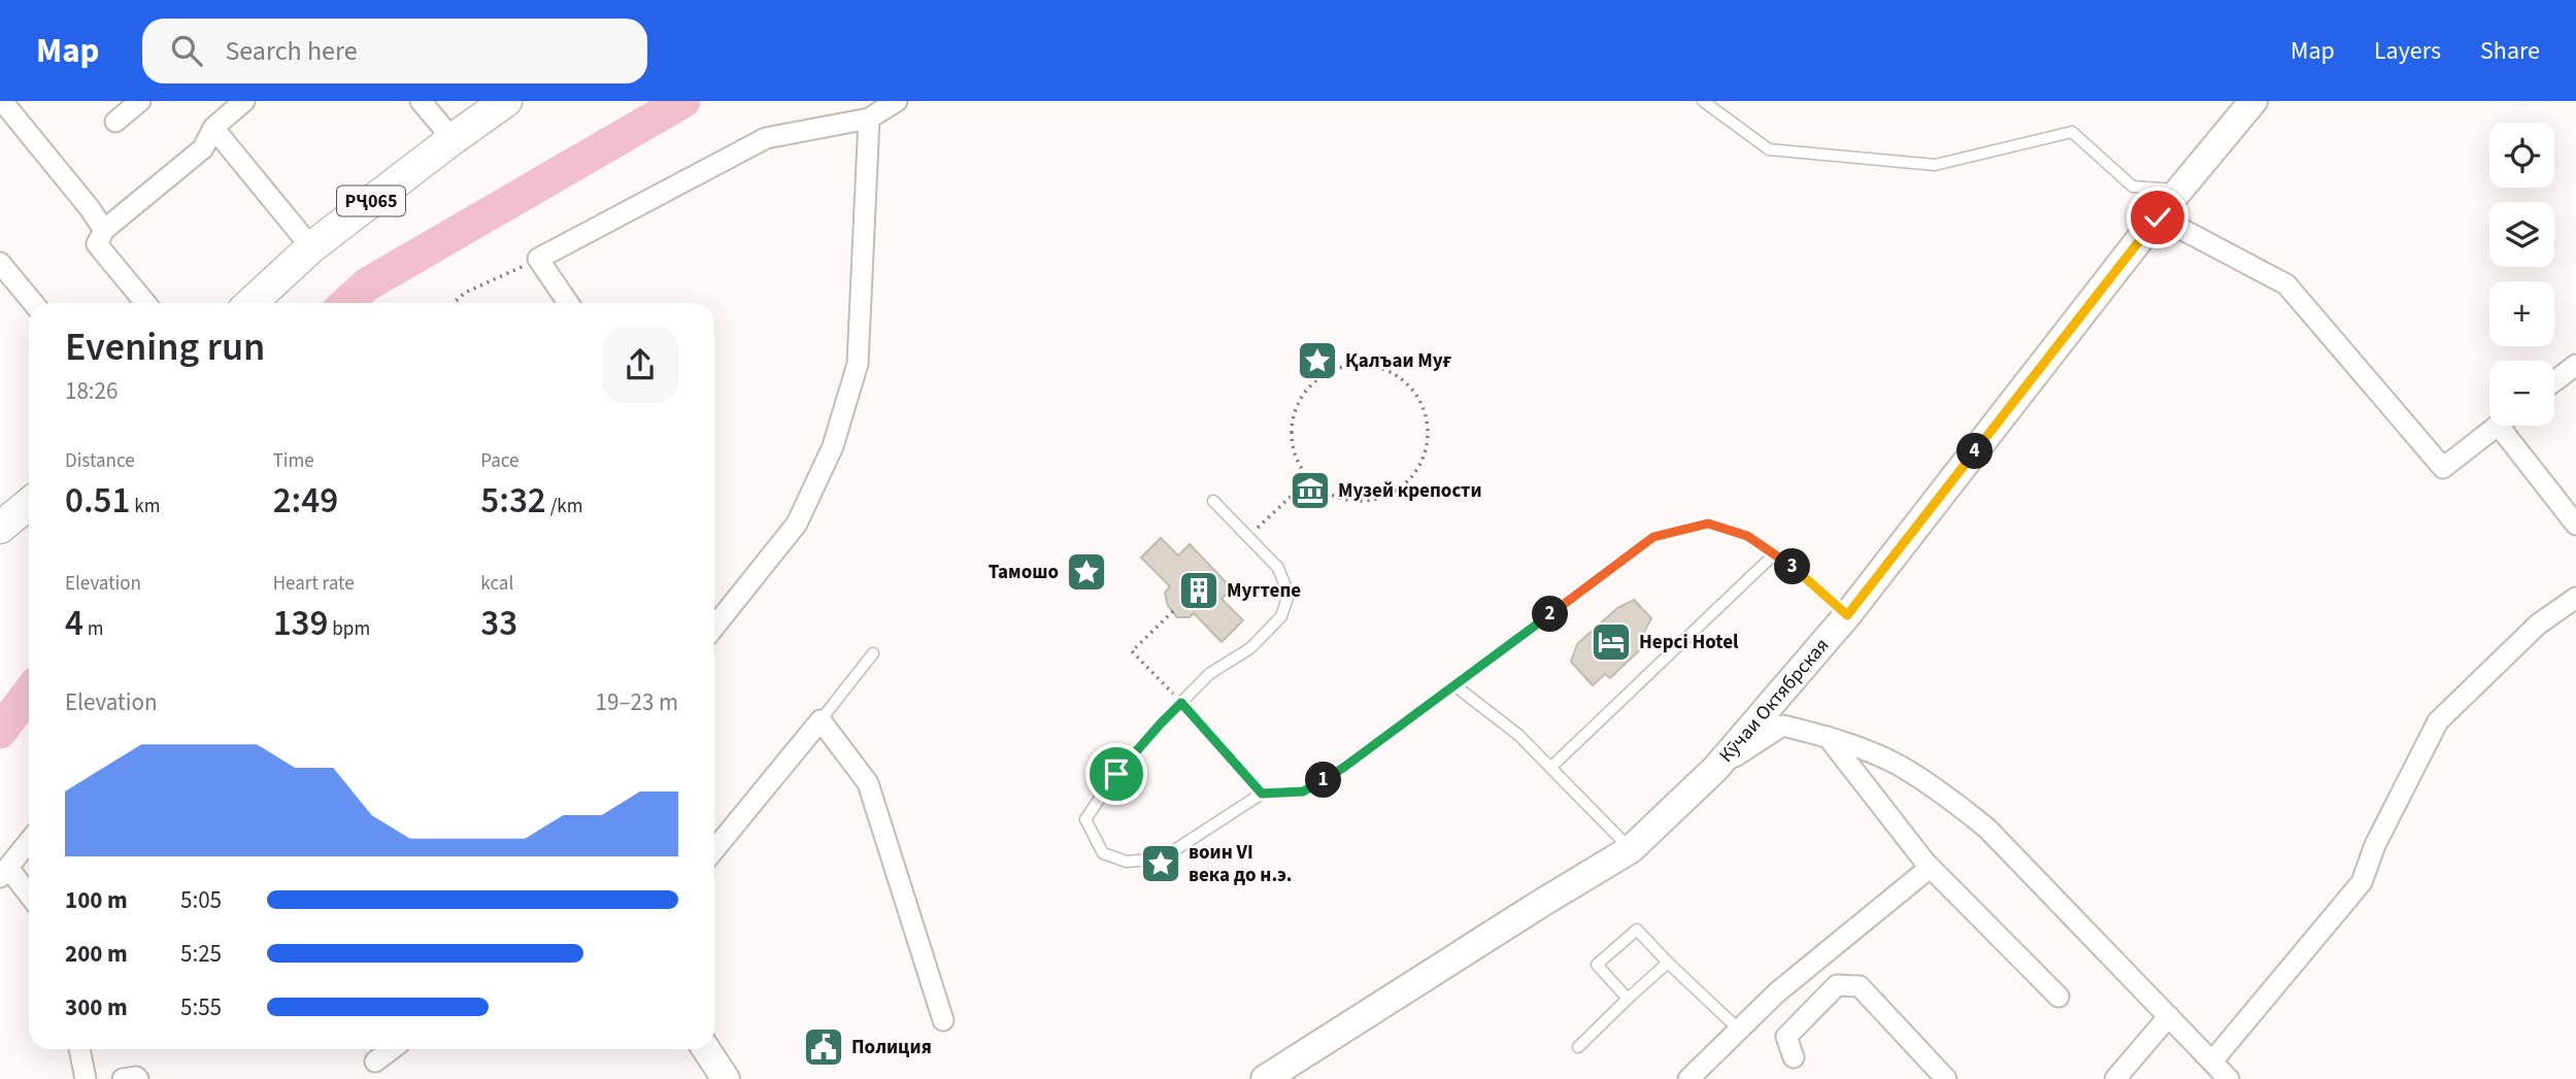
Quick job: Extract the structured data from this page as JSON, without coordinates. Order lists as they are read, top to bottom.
{
  "streets": {
    "main road": ["РҶ065", "Кӯчаи Октябрская"]
  },
  "places": {
    "place": ["Қалъаи Муғ", "Тамошо", "воин VI века до н.э."],
    "museum": ["Музей крепости"],
    "building": ["Мугтепе"],
    "hotel": ["Hepci Hotel"],
    "public building": ["Полиция"]
  },
  "page": {
    "header": "Map",
    "search": "Search here",
    "nav": ["Map", "Layers", "Share"],
    "map_buttons": ["+", "−"],
    "heading": ["Evening run", "18:26"],
    "stats": [
      ["Distance", "0.51 km"],
      ["Time", "2:49"],
      ["Pace", "5:32 /km"],
      ["Elevation", "4 m"],
      ["Heart rate", "139 bpm"],
      ["kcal", "33"]
    ],
    "pins": [
      "4",
      "3",
      "2",
      "1"
    ],
    "chart": ["Elevation", "19–23 m"],
    "list": [
      {
        "name": "100 m",
        "note": "5:05"
      },
      {
        "name": "200 m",
        "note": "5:25"
      },
      {
        "name": "300 m",
        "note": "5:55"
      }
    ]
  }
}
